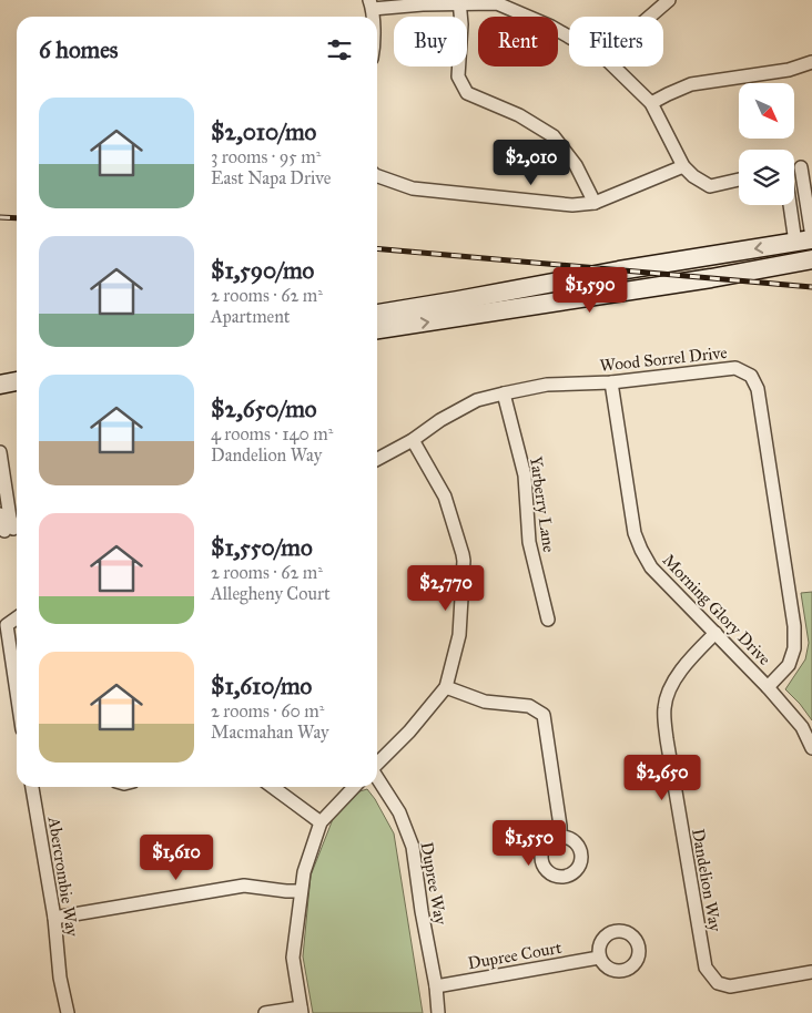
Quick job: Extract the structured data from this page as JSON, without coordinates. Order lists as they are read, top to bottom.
{
  "streets": {
    "street": [
      "Wood Sorrel Drive",
      "Yarberry Lane",
      "Morning Glory Drive",
      "Abercrombie Way",
      "Dandelion Way",
      "Dupree Way",
      "Dupree Court"
    ]
  },
  "crossings": [
    ["Wood Sorrel Drive", "Yarberry Lane"],
    ["Wood Sorrel Drive", "Morning Glory Drive"],
    ["Morning Glory Drive", "Dandelion Way"],
    ["Dupree Way", "Dupree Court"]
  ],
  "north": "bottom right",
  "page": {
    "chip": ["Buy", "Rent", "Filters"],
    "heading": "6 homes",
    "list": [
      {
        "name": "$2,010/mo",
        "note": "3 rooms · 95 m² · East Napa Drive"
      },
      {
        "name": "$1,590/mo",
        "note": "2 rooms · 62 m² · Apartment"
      },
      {
        "name": "$2,650/mo",
        "note": "4 rooms · 140 m² · Dandelion Way"
      },
      {
        "name": "$1,550/mo",
        "note": "2 rooms · 62 m² · Allegheny Court"
      },
      {
        "name": "$1,610/mo",
        "note": "2 rooms · 60 m² · Macmahan Way"
      }
    ],
    "price": [
      "$2,010",
      "$1,590",
      "$2,770",
      "$2,650",
      "$1,550",
      "$1,610"
    ]
  }
}
